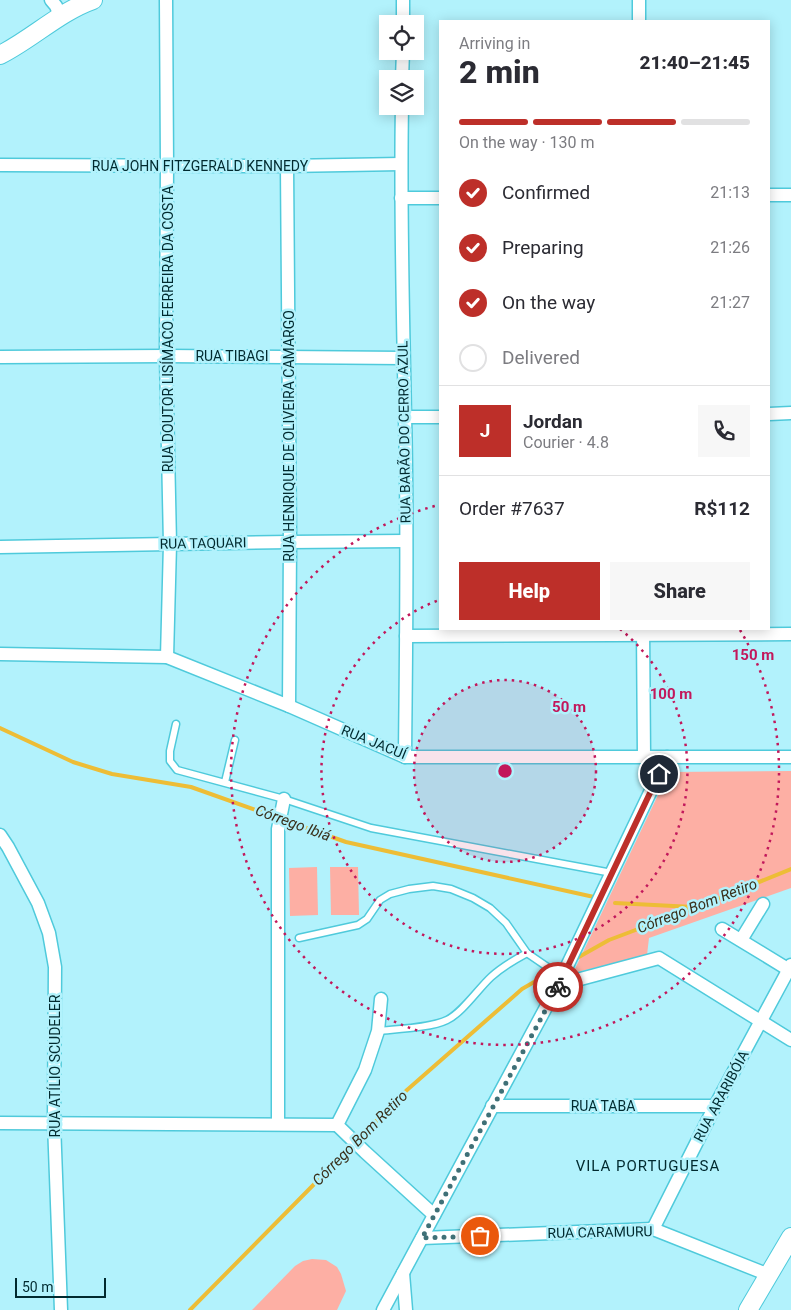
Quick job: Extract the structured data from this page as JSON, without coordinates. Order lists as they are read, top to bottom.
{
  "streets": {
    "street": [
      "RUA JOHN FITZGERALD KENNEDY",
      "RUA DOUTOR LISÍMACO FERREIRA DA COSTA",
      "RUA TIBAGI",
      "RUA BARÃO DO CERRO AZUL",
      "RUA HENRIQUE DE OLIVEIRA CAMARGO",
      "RUA TAQUARI",
      "RUA JACUÍ",
      "RUA ATÍLIO SCUDELER",
      "RUA ARARIBÓIA",
      "RUA TABA",
      "RUA CARAMURU"
    ]
  },
  "crossings": [
    ["RUA JOHN FITZGERALD KENNEDY", "RUA DOUTOR LISÍMACO FERREIRA DA COSTA"],
    ["RUA JOHN FITZGERALD KENNEDY", "RUA BARÃO DO CERRO AZUL"],
    ["RUA JOHN FITZGERALD KENNEDY", "RUA HENRIQUE DE OLIVEIRA CAMARGO"],
    ["RUA DOUTOR LISÍMACO FERREIRA DA COSTA", "RUA TIBAGI"],
    ["RUA DOUTOR LISÍMACO FERREIRA DA COSTA", "RUA TAQUARI"],
    ["RUA DOUTOR LISÍMACO FERREIRA DA COSTA", "RUA JACUÍ"],
    ["RUA TIBAGI", "RUA BARÃO DO CERRO AZUL"],
    ["RUA TIBAGI", "RUA HENRIQUE DE OLIVEIRA CAMARGO"],
    ["RUA BARÃO DO CERRO AZUL", "RUA TAQUARI"],
    ["RUA BARÃO DO CERRO AZUL", "RUA JACUÍ"],
    ["RUA HENRIQUE DE OLIVEIRA CAMARGO", "RUA TAQUARI"],
    ["RUA HENRIQUE DE OLIVEIRA CAMARGO", "RUA JACUÍ"],
    ["RUA ARARIBÓIA", "RUA TABA"],
    ["RUA ARARIBÓIA", "RUA CARAMURU"]
  ],
  "districts": ["VILA PORTUGUESA"],
  "water": ["Córrego Ibiá", "Córrego Bom Retiro"],
  "scale_bar": "50 m",
  "page": {
    "heading": ["2 min", "Arriving in", "21:40–21:45"],
    "panel": [
      "Jordan",
      "Courier · 4.8",
      "Order #7637",
      "R$112"
    ],
    "bar": "On the way · 130 m",
    "list": [
      ["Confirmed", "21:13"],
      ["Preparing", "21:26"],
      ["On the way", "21:27"],
      "Delivered"
    ],
    "round": "J",
    "buttons": ["Help", "Share"],
    "scale": "50 m"
  },
  "rings": ["150 m", "100 m", "50 m"]
}
